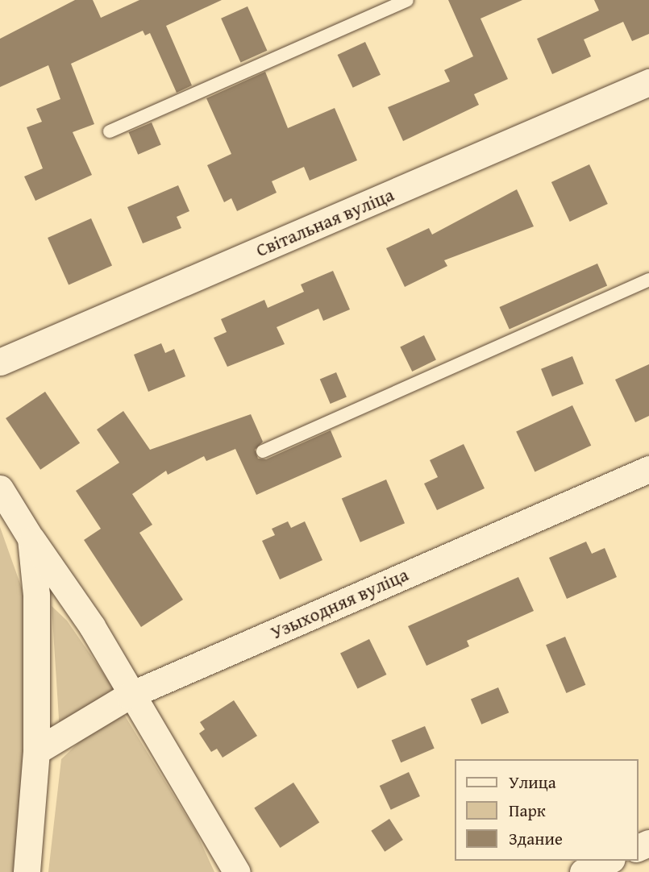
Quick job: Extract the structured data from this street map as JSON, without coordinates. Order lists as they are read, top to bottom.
{
  "streets": {
    "street": ["Світальная вуліца", "Узыходняя вуліца"]
  },
  "legend": ["Улица", "Парк", "Здание"]
}
